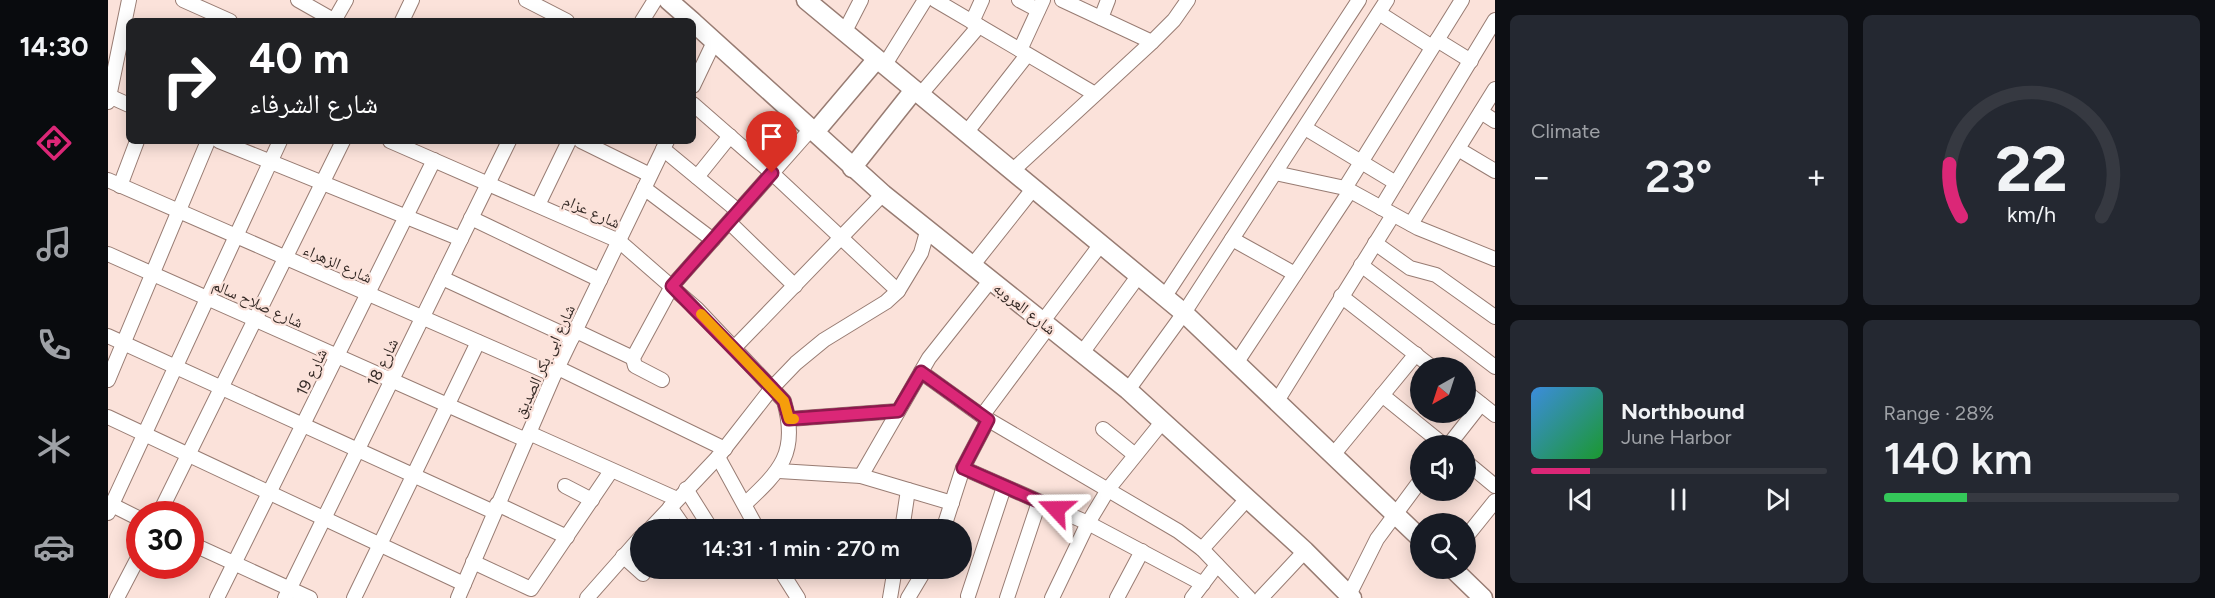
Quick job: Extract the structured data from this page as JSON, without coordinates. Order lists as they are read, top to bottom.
{
  "streets": {
    "street": [
      "شارع عزام",
      "شارع الزهراء",
      "شارع صلاح سالم",
      "شارع العروبه",
      "شارع ابى بكر الصديق",
      "شارع 18",
      "شارع 19"
    ]
  },
  "crossings": [
    ["شارع عزام", "شارع ابى بكر الصديق"],
    ["شارع عزام", "شارع 18"],
    ["شارع عزام", "شارع 19"],
    ["شارع الزهراء", "شارع ابى بكر الصديق"],
    ["شارع الزهراء", "شارع 18"],
    ["شارع الزهراء", "شارع 19"],
    ["شارع صلاح سالم", "شارع ابى بكر الصديق"],
    ["شارع صلاح سالم", "شارع 18"],
    ["شارع صلاح سالم", "شارع 19"]
  ],
  "north": "bottom left",
  "page": {
    "tabs": "14:30",
    "tile": [
      "Climate",
      ["Range · 28%", "140 km"]
    ],
    "turn": ["40 m", "شارع الشرفاء"],
    "heat": ["−", "23°", "+"],
    "song": ["Northbound", "June Harbor"],
    "limit": "30",
    "trip": "14:31 · 1 min · 270 m",
    "gauge": ["22", "km/h"]
  }
}
